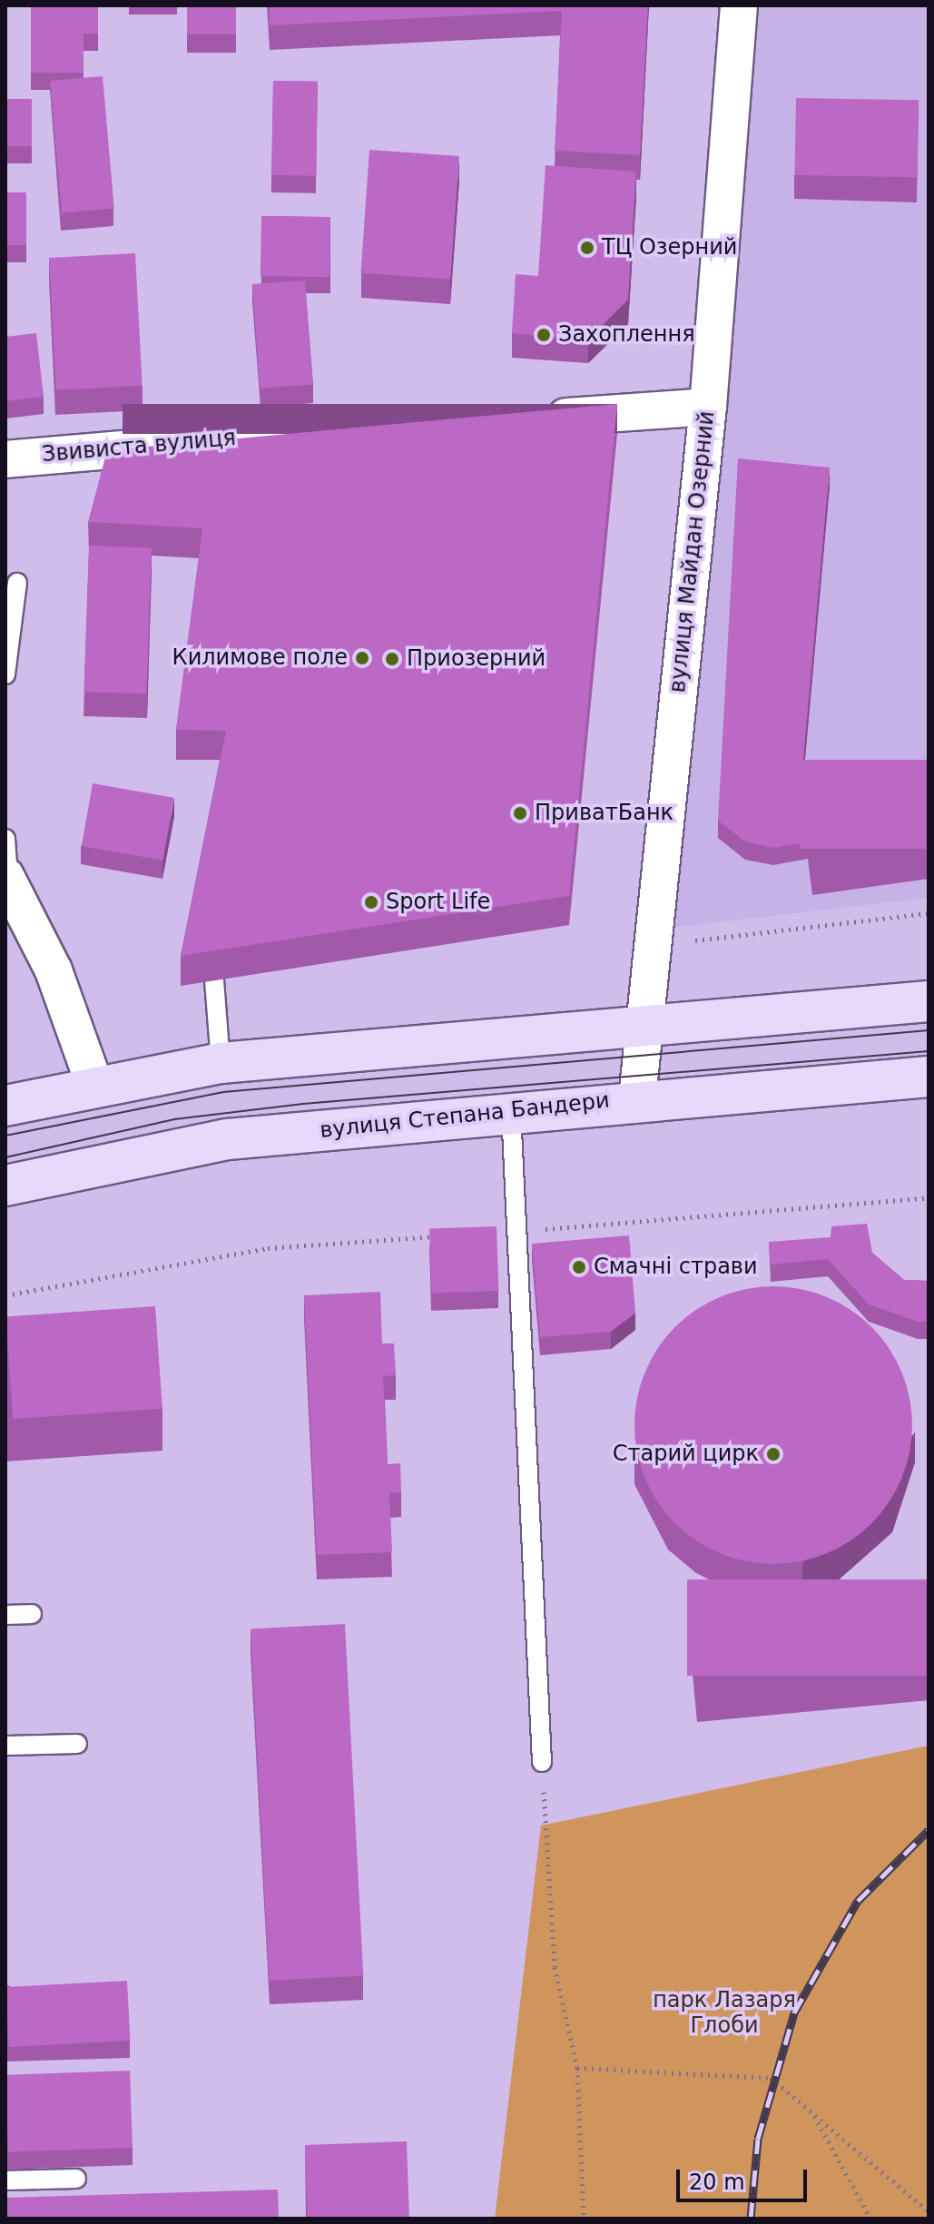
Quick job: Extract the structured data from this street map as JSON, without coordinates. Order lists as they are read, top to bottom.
{
  "streets": {
    "main road": ["вулиця Степана Бандери"],
    "street": ["Звивиста вулиця", "вулиця Майдан Озерний"]
  },
  "crossings": [
    ["вулиця Майдан Озерний", "вулиця Степана Бандери"]
  ],
  "parks": ["парк Лазаря Глоби"],
  "places": [
    "ТЦ Озерний",
    "Захоплення",
    "Килимове поле",
    "Приозерний",
    "ПриватБанк",
    "Sport Life",
    "Смачні страви",
    "Старий цирк"
  ],
  "scale_bar": "20 m"
}
